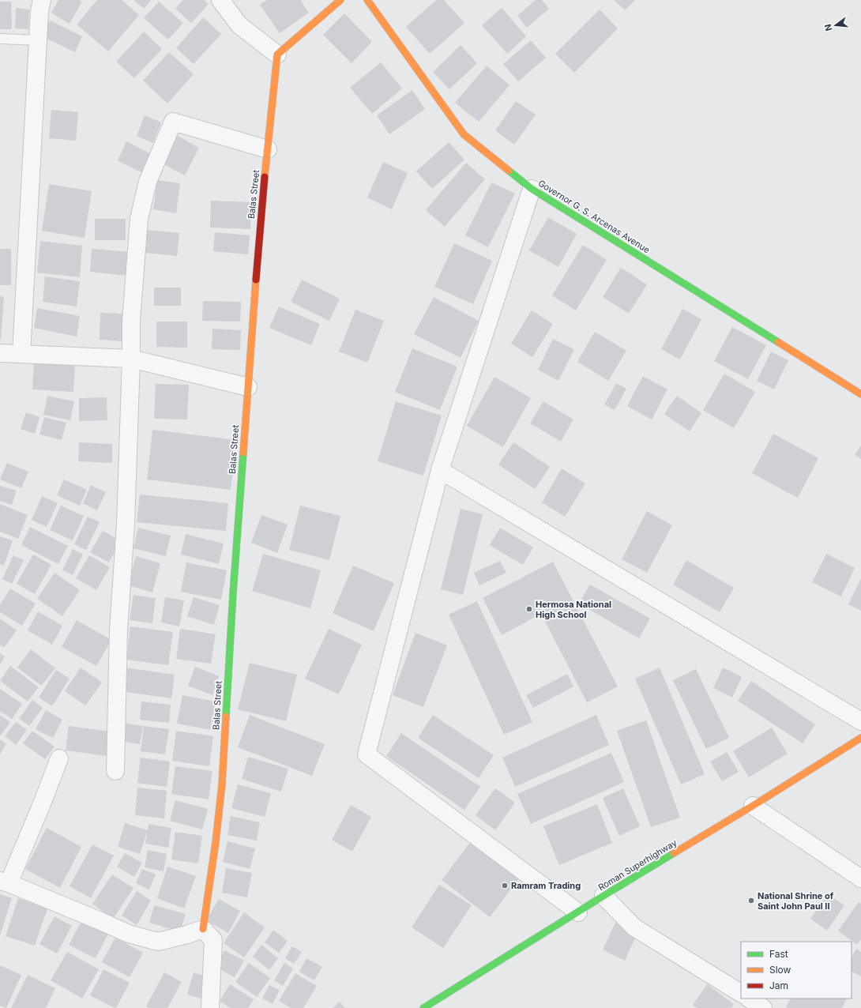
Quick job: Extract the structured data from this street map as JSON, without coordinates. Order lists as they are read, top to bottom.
{
  "streets": {
    "main road": ["Balas Street", "Governor G. S. Arcenas Avenue", "Roman Superhighway"]
  },
  "places": ["Hermosa National High School", "Ramram Trading", "National Shrine of Saint John Paul II"],
  "legend": ["Fast", "Slow", "Jam"],
  "north": "left"
}
